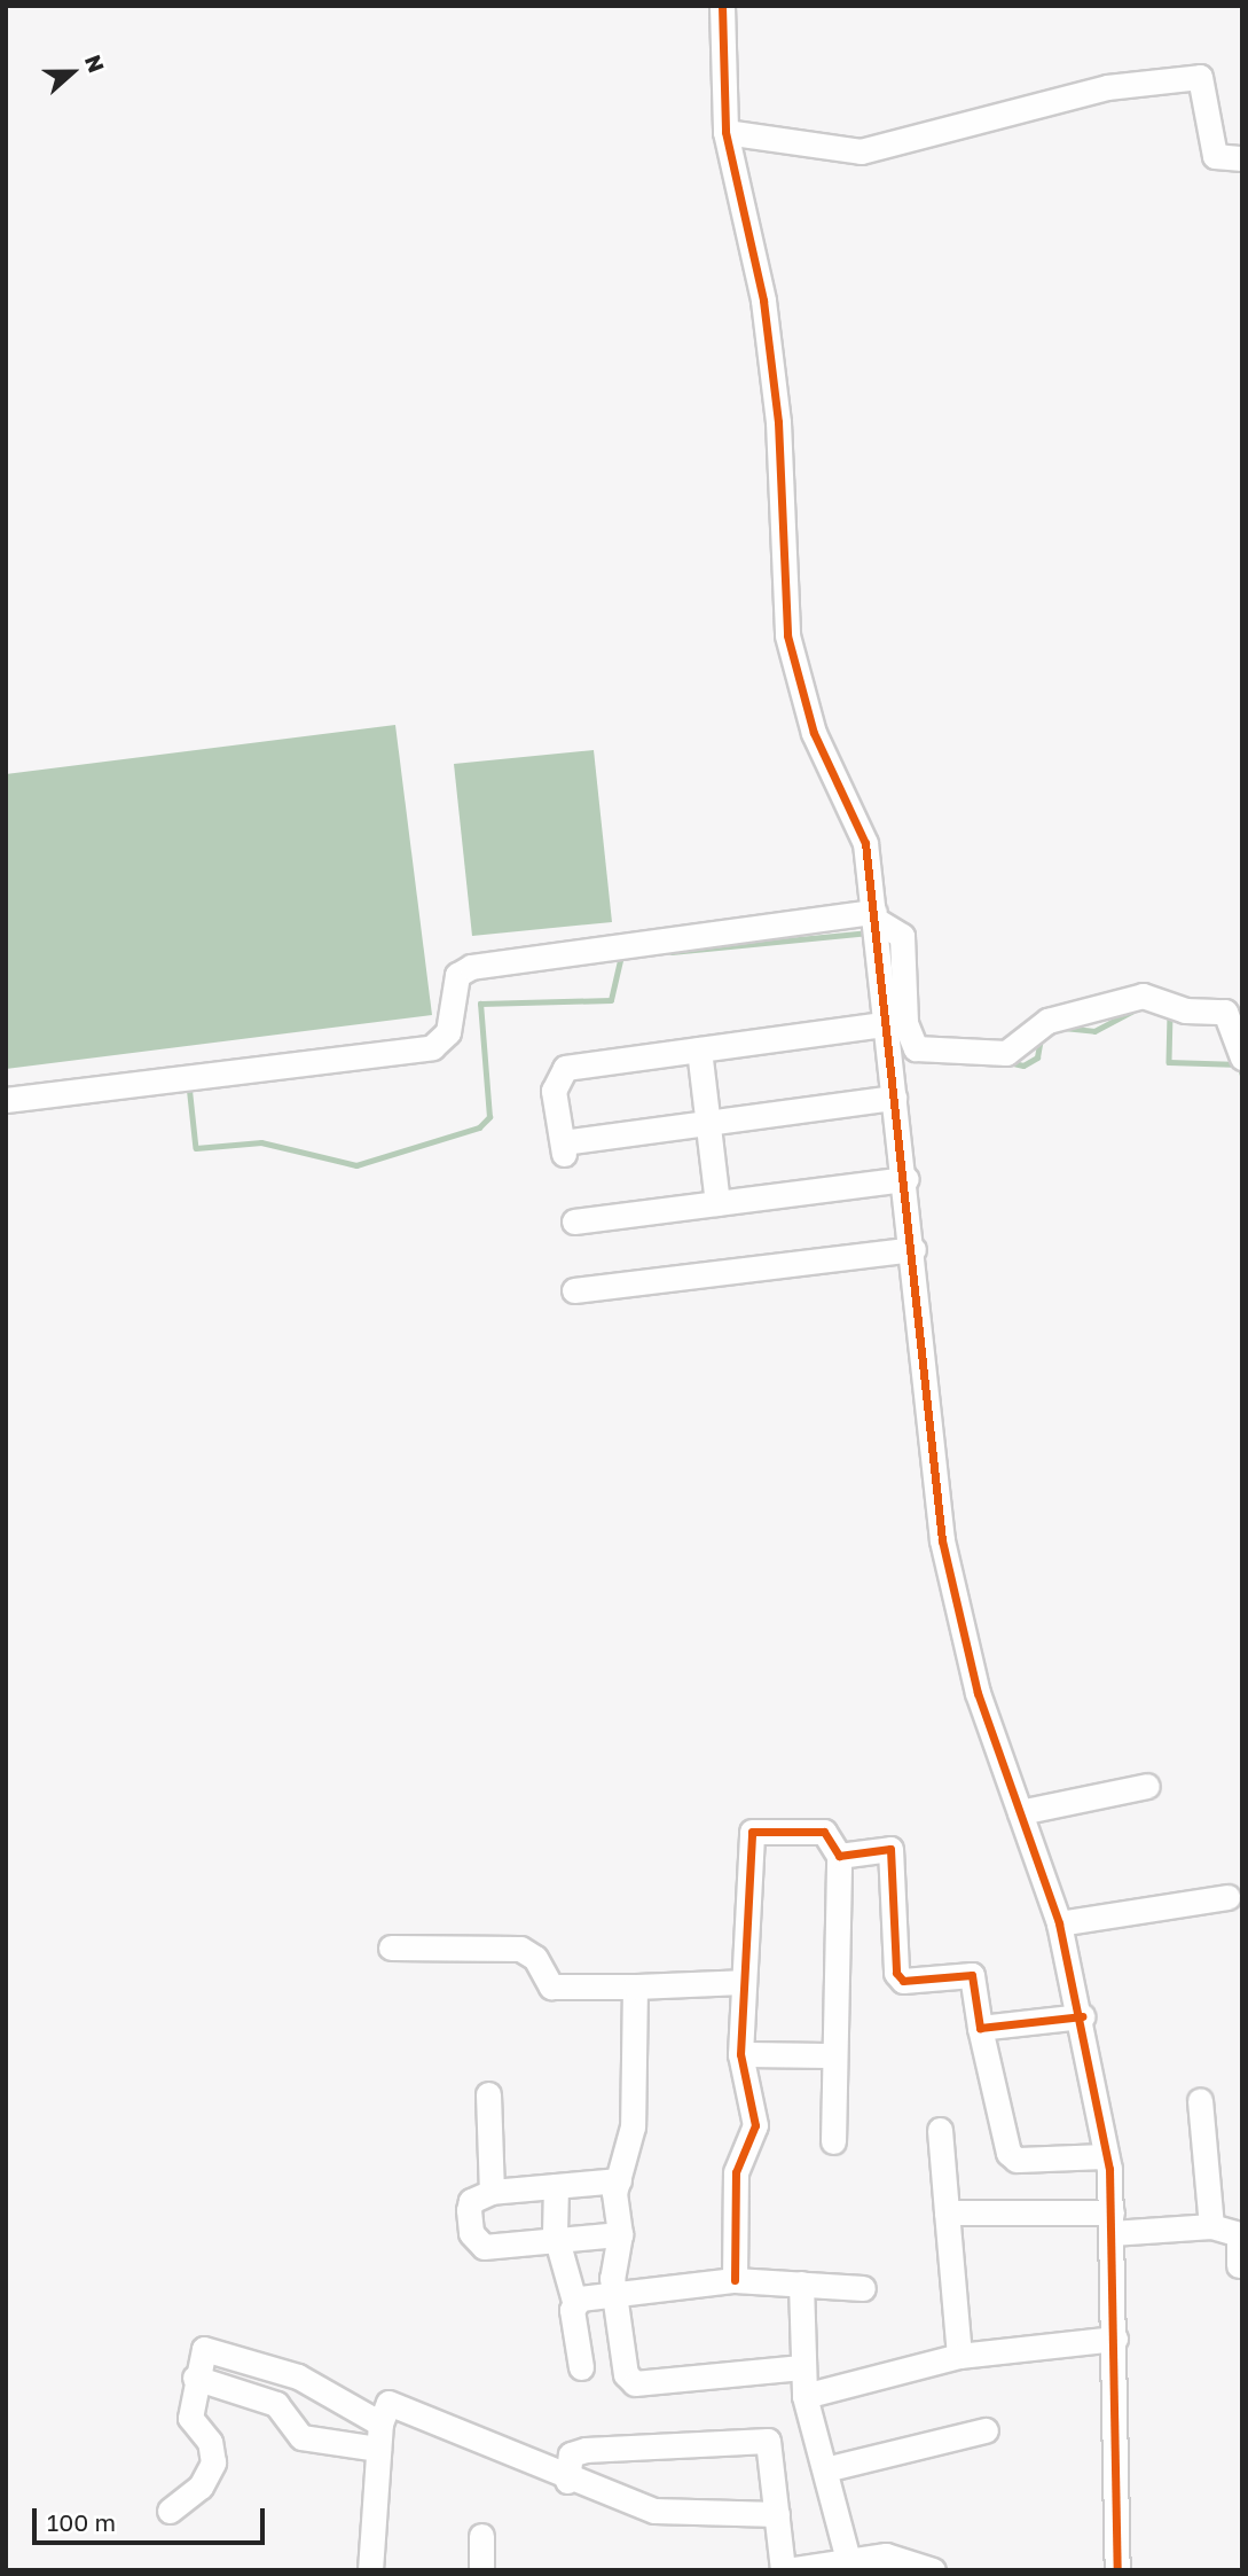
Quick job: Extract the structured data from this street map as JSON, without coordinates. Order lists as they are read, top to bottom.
{
  "scale_bar": "100 m",
  "north": "right"
}
